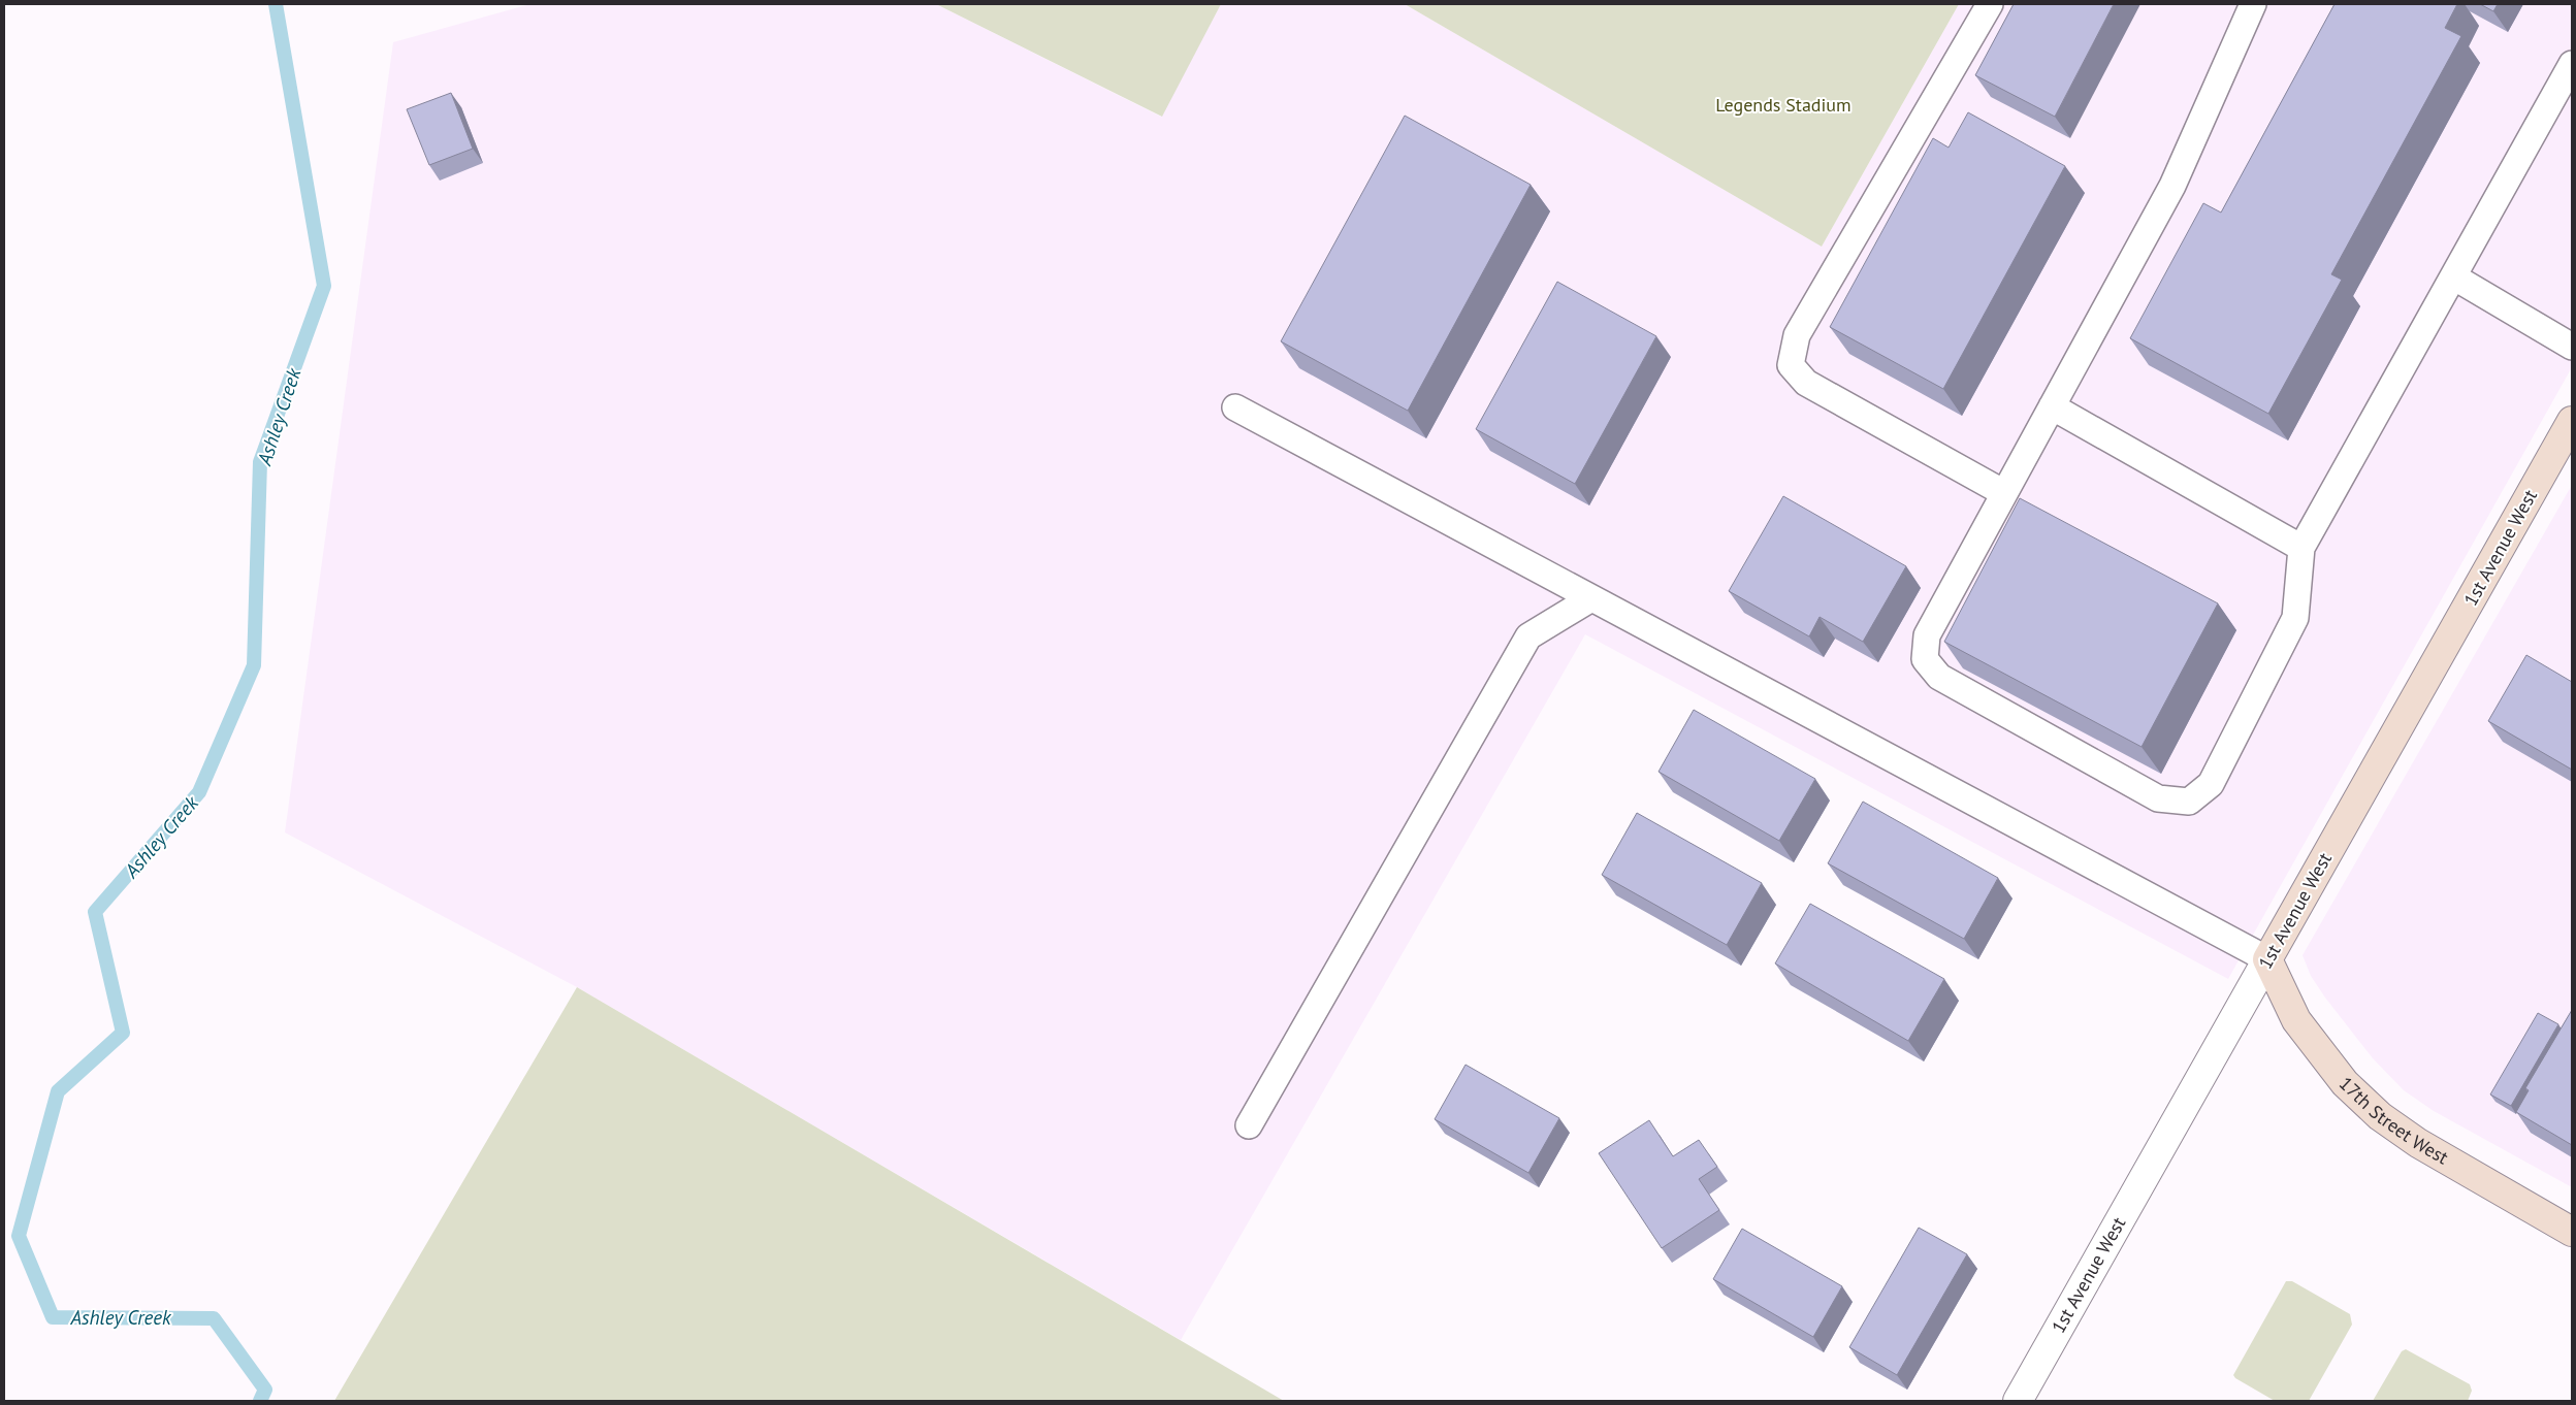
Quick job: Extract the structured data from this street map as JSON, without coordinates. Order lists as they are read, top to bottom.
{
  "streets": {
    "street": ["1st Avenue West", "17th Street West"]
  },
  "crossings": [
    ["1st Avenue West", "17th Street West"]
  ],
  "water": ["Ashley Creek"],
  "parks": ["Legends Stadium"]
}
